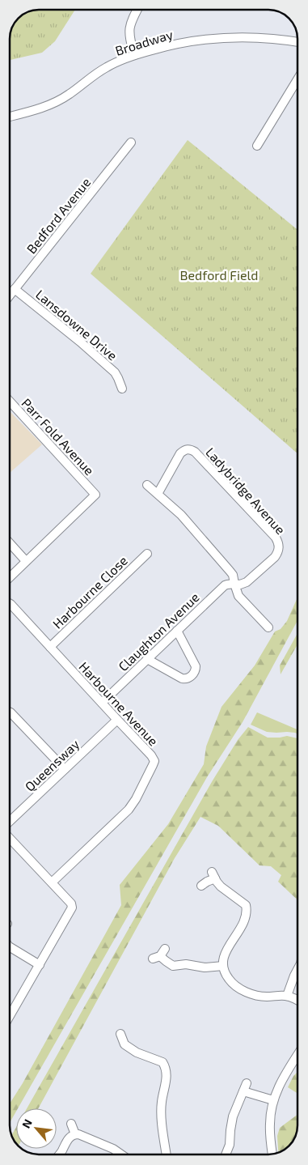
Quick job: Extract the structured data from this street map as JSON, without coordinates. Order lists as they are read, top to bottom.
{
  "streets": {
    "street": [
      "Broadway",
      "Bedford Avenue",
      "Lansdowne Drive",
      "Parr Fold Avenue",
      "Ladybridge Avenue",
      "Harbourne Close",
      "Claughton Avenue",
      "Harbourne Avenue",
      "Queensway"
    ]
  },
  "crossings": [
    ["Bedford Avenue", "Lansdowne Drive"],
    ["Ladybridge Avenue", "Claughton Avenue"],
    ["Harbourne Close", "Harbourne Avenue"],
    ["Claughton Avenue", "Harbourne Avenue"],
    ["Harbourne Avenue", "Queensway"]
  ],
  "parks": ["Bedford Field"],
  "north": "top left"
}
